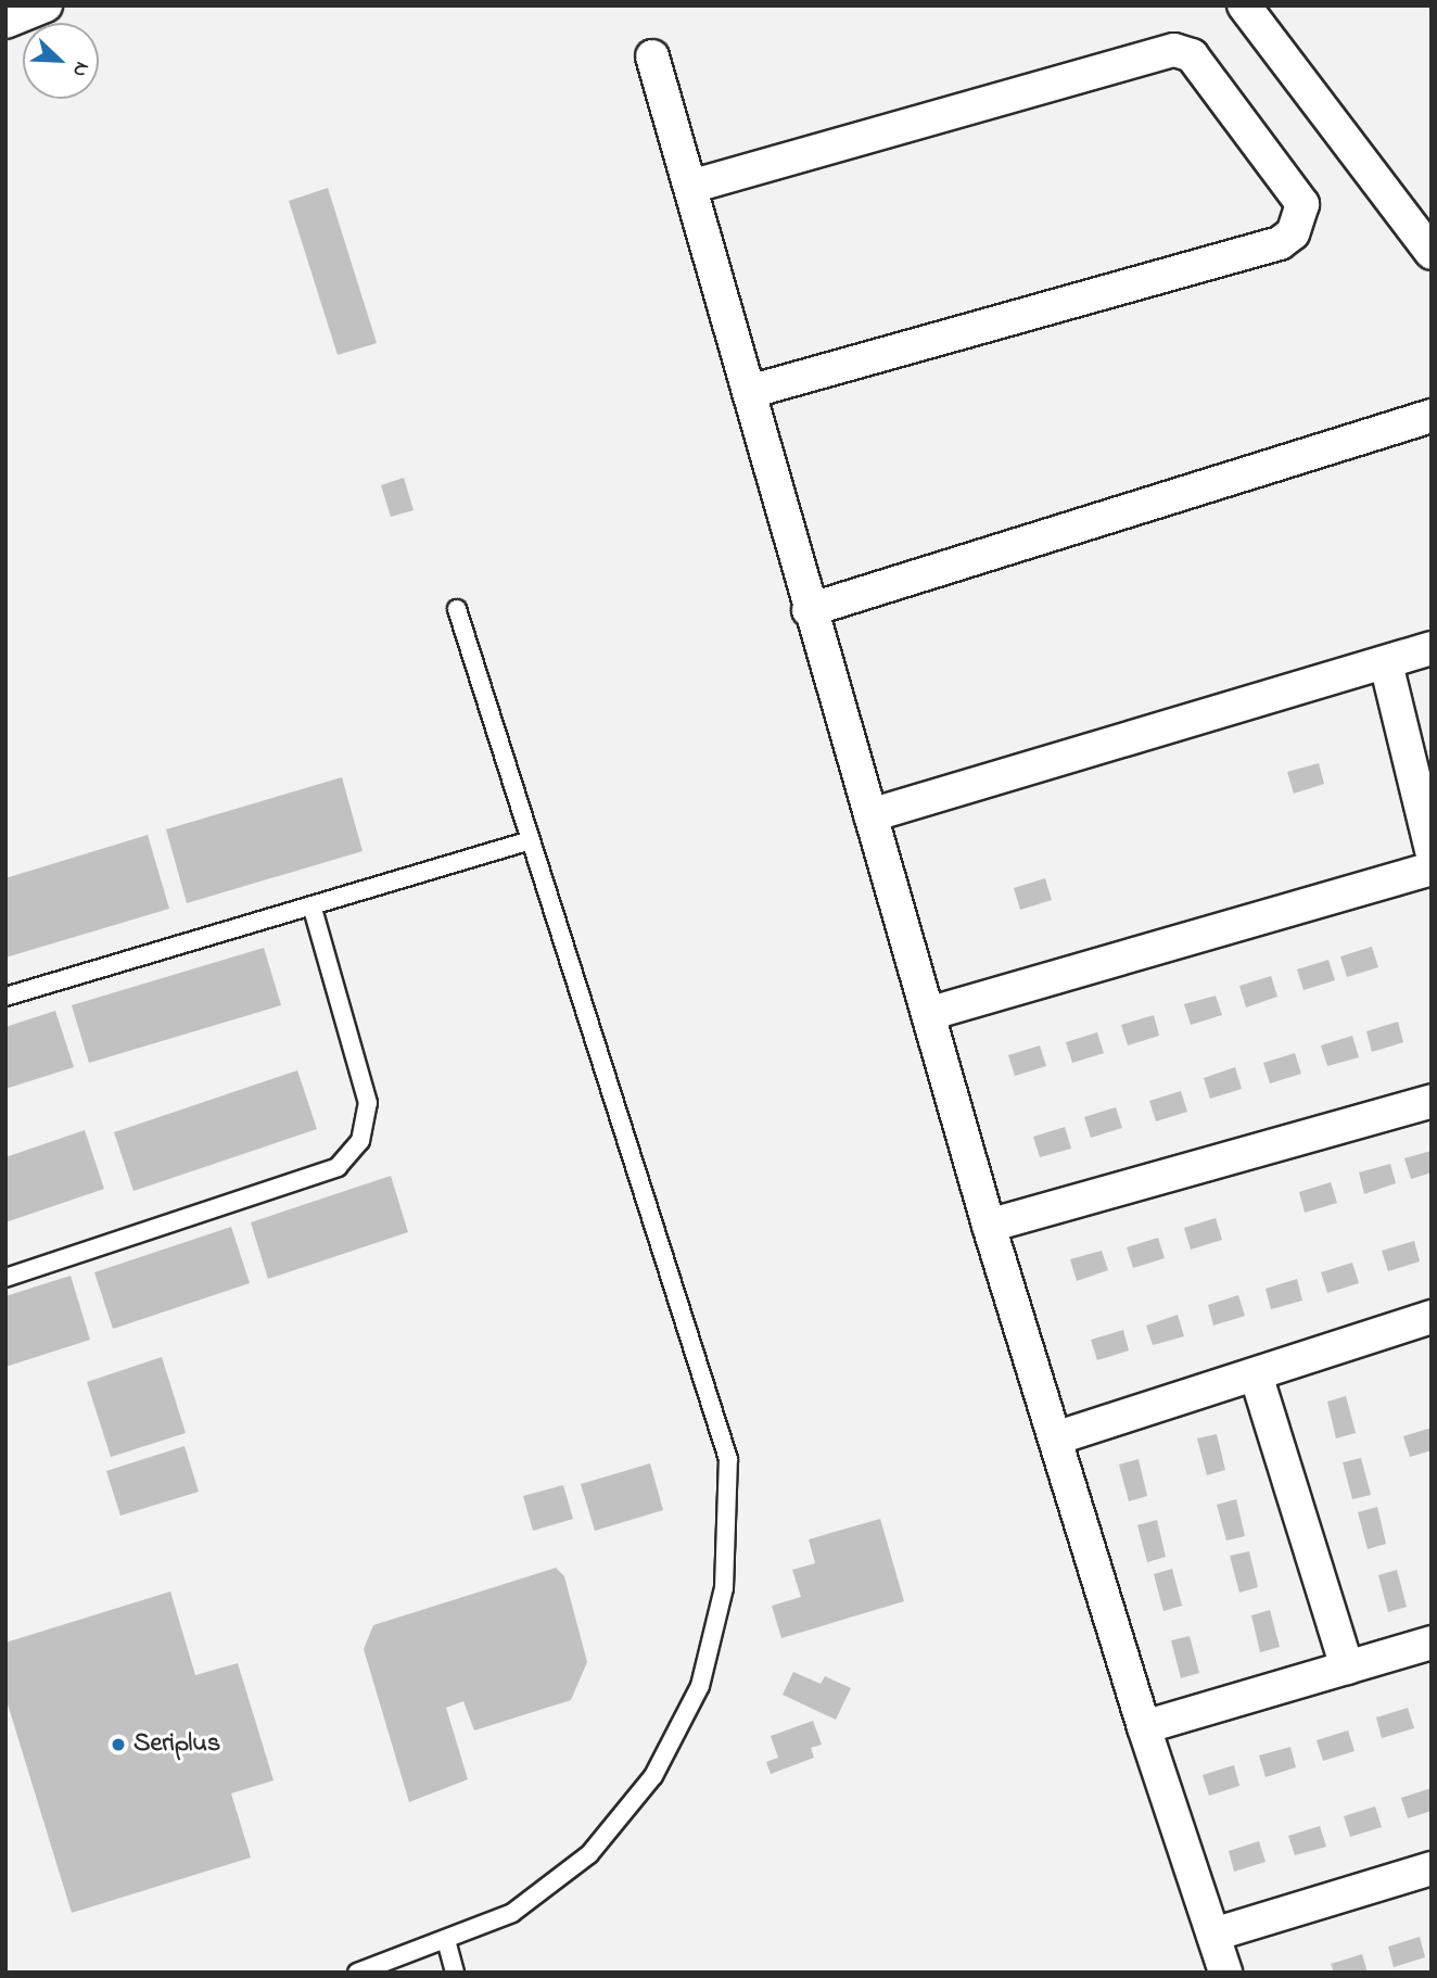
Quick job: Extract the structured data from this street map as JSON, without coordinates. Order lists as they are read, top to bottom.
{
  "places": ["Seriplus"],
  "north": "bottom right"
}
